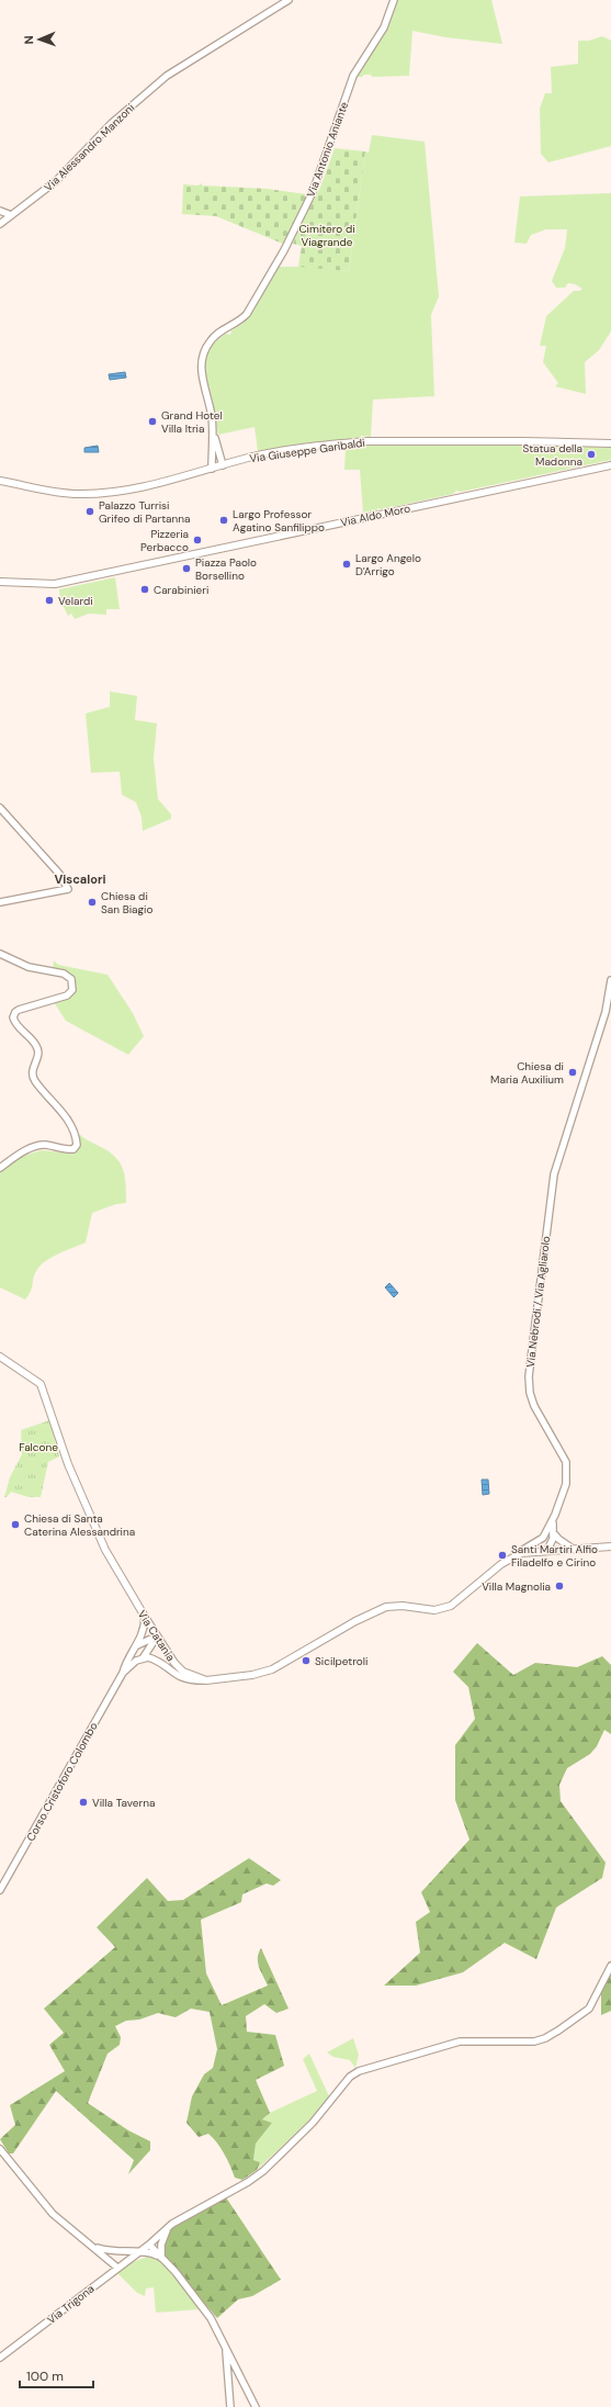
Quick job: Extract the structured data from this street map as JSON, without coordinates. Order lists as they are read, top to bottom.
{
  "streets": {
    "main road": ["Via Giuseppe Garibaldi", "Via Aldo Moro", "Via Catania"],
    "street": [
      "Via Alessandro Manzoni",
      "Via Antonio Aniante",
      "Via Nebrodi / Via Agliarolo",
      "Corso Cristoforo Colombo",
      "Via Trigona"
    ]
  },
  "crossings": [
    ["Via Catania", "Corso Cristoforo Colombo"]
  ],
  "districts": ["Viscalori"],
  "parks": ["Cimitero di Viagrande", "Falcone"],
  "places": [
    "Grand Hotel Villa Itria",
    "Statua della Madonna",
    "Palazzo Turrisi Grifeo di Partanna",
    "Largo Professor Agatino Sanfilippo",
    "Pizzeria Perbacco",
    "Largo Angelo D'Arrigo",
    "Piazza Paolo Borsellino",
    "Carabinieri",
    "Velardi",
    "Chiesa di San Biagio",
    "Chiesa di Maria Auxilium",
    "Chiesa di Santa Caterina Alessandrina",
    "Santi Martiri Alfio Filadelfo e Cirino",
    "Villa Magnolia",
    "Sicilpetroli",
    "Villa Taverna"
  ],
  "scale_bar": "100 m",
  "north": "left"
}
